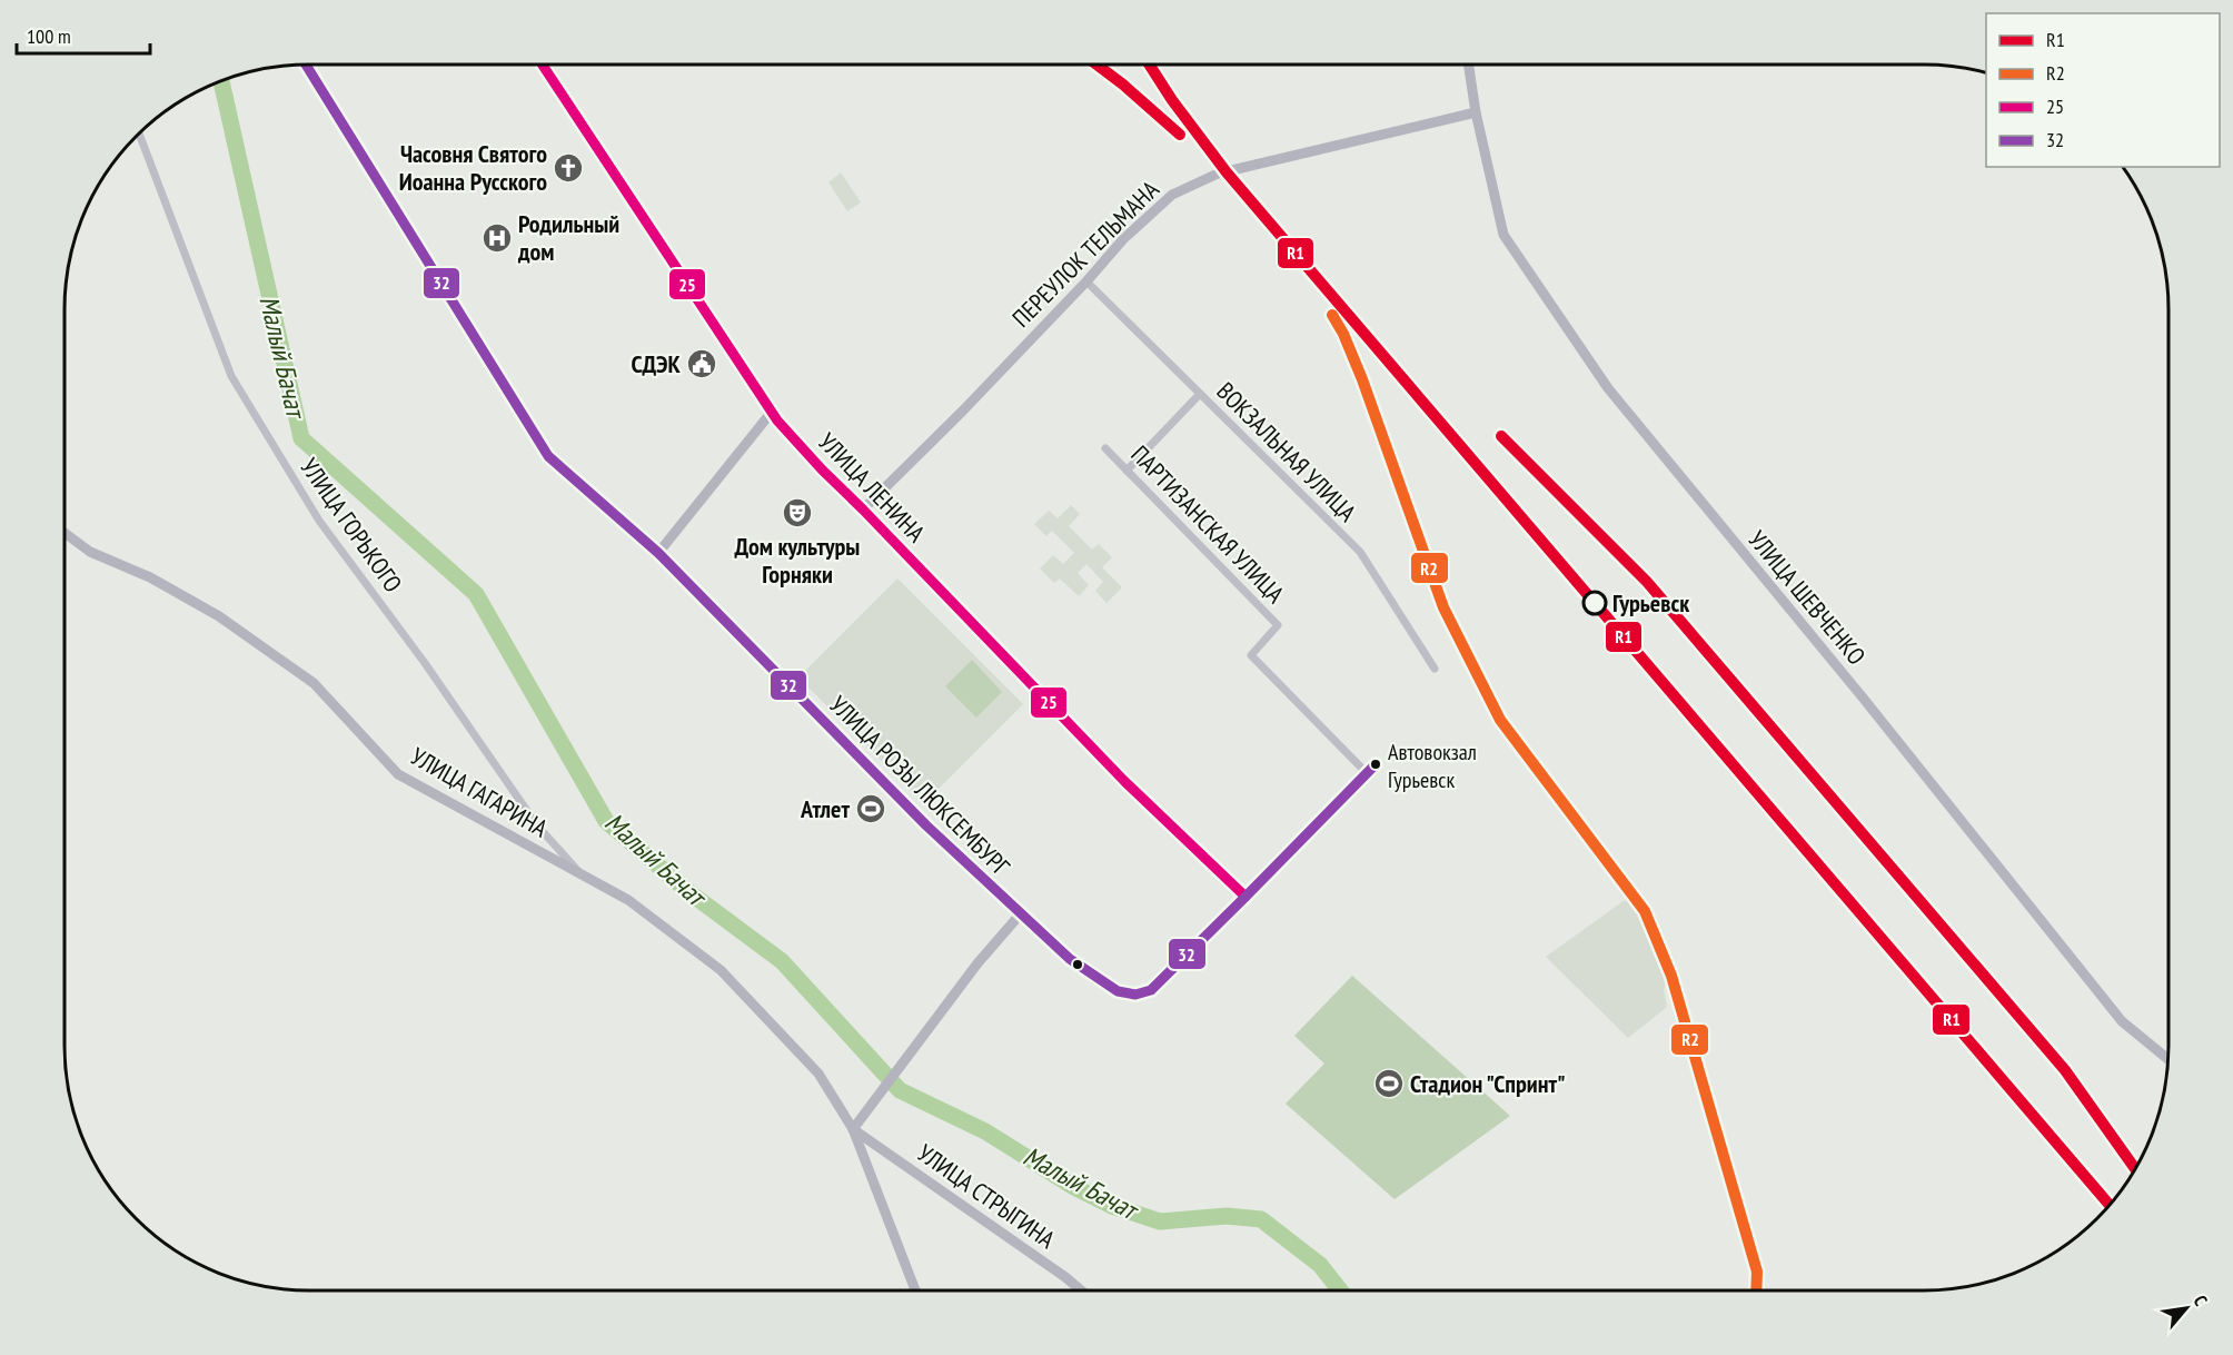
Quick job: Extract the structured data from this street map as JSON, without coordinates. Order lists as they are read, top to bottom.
{
  "streets": {
    "street": [
      "ПЕРЕУЛОК ТЕЛЬМАНА",
      "ВОКЗАЛЬНАЯ УЛИЦА",
      "УЛИЦА ЛЕНИНА",
      "ПАРТИЗАНСКАЯ УЛИЦА",
      "УЛИЦА ГОРЬКОГО",
      "УЛИЦА ШЕВЧЕНКО",
      "УЛИЦА РОЗЫ ЛЮКСЕМБУРГ",
      "УЛИЦА ГАГАРИНА",
      "УЛИЦА СТРЫГИНА"
    ]
  },
  "crossings": [
    ["ПЕРЕУЛОК ТЕЛЬМАНА", "ВОКЗАЛЬНАЯ УЛИЦА"],
    ["ПЕРЕУЛОК ТЕЛЬМАНА", "УЛИЦА ЛЕНИНА"],
    ["ПЕРЕУЛОК ТЕЛЬМАНА", "УЛИЦА ШЕВЧЕНКО"],
    ["УЛИЦА ЛЕНИНА", "УЛИЦА РОЗЫ ЛЮКСЕМБУРГ"],
    ["УЛИЦА ГОРЬКОГО", "УЛИЦА ГАГАРИНА"],
    ["УЛИЦА ГАГАРИНА", "УЛИЦА СТРЫГИНА"]
  ],
  "water": ["Малый Бачат"],
  "places": {
    "church": ["Часовня Святого Иоанна Русского"],
    "hospital": ["Родильный дом"],
    "public building": ["СДЭК"],
    "theatre": ["Дом культуры Горняки"],
    "other": ["Гурьевск", "Автовокзал Гурьевск"],
    "sports": ["Атлет", "Стадион \"Спринт\""]
  },
  "lines": [
    "transit line R1",
    "transit line 25",
    "transit line 32",
    "transit line R2"
  ],
  "legend": [
    "R1",
    "R2",
    "25",
    "32"
  ],
  "scale_bar": "100 m",
  "north": "top right"
}
